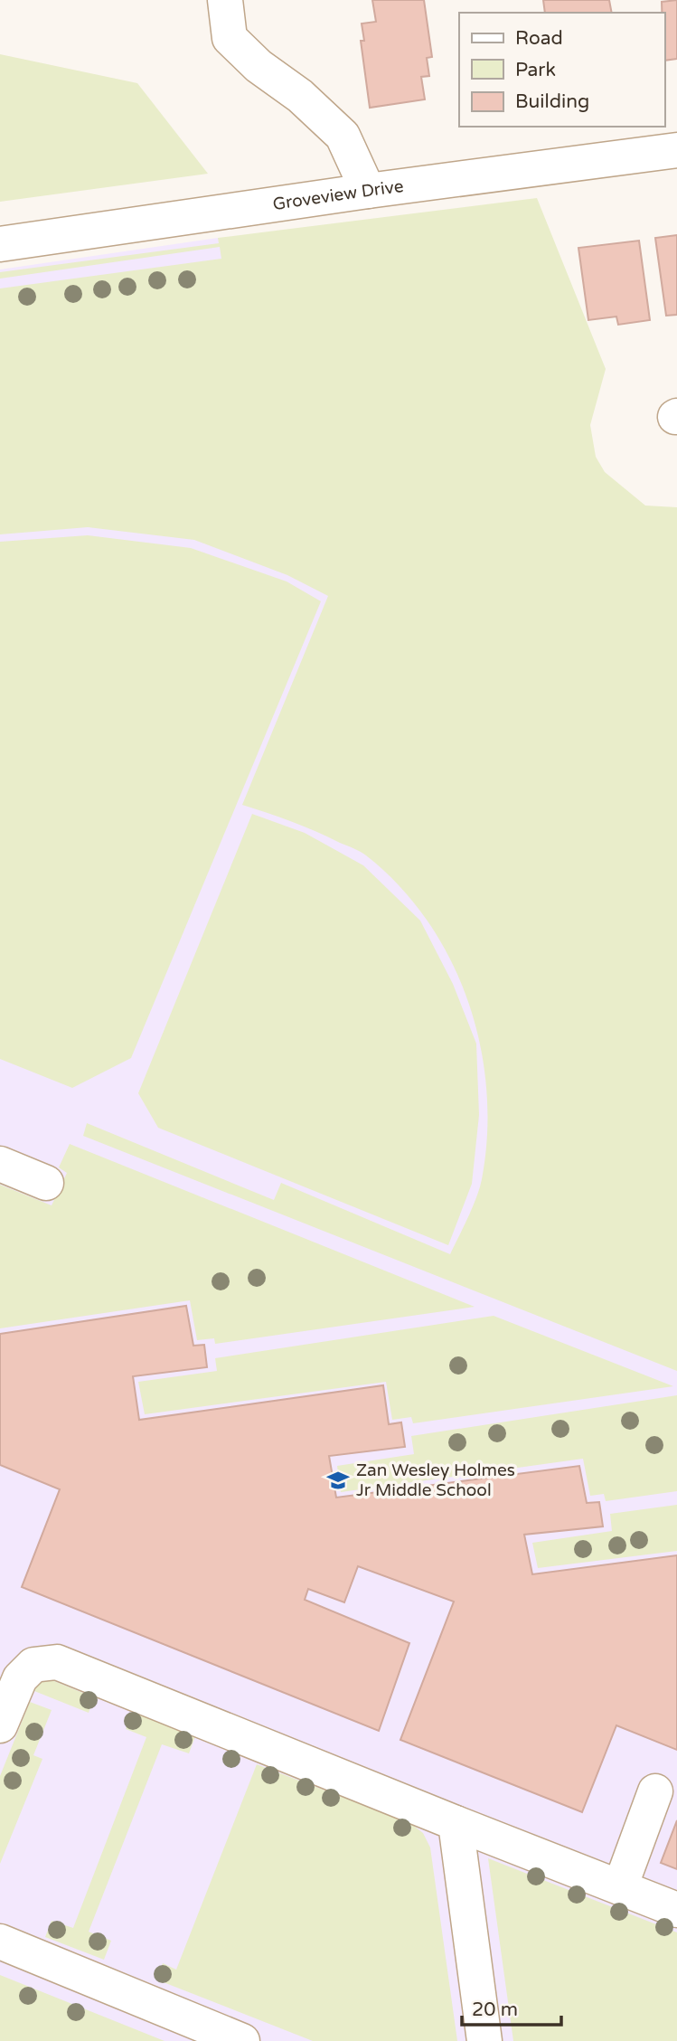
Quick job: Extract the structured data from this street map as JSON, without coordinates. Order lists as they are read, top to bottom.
{
  "streets": {
    "street": ["Groveview Drive"]
  },
  "places": {
    "school or university": ["Zan Wesley Holmes Jr Middle School"]
  },
  "legend": ["Road", "Park", "Building"],
  "scale_bar": "20 m"
}
